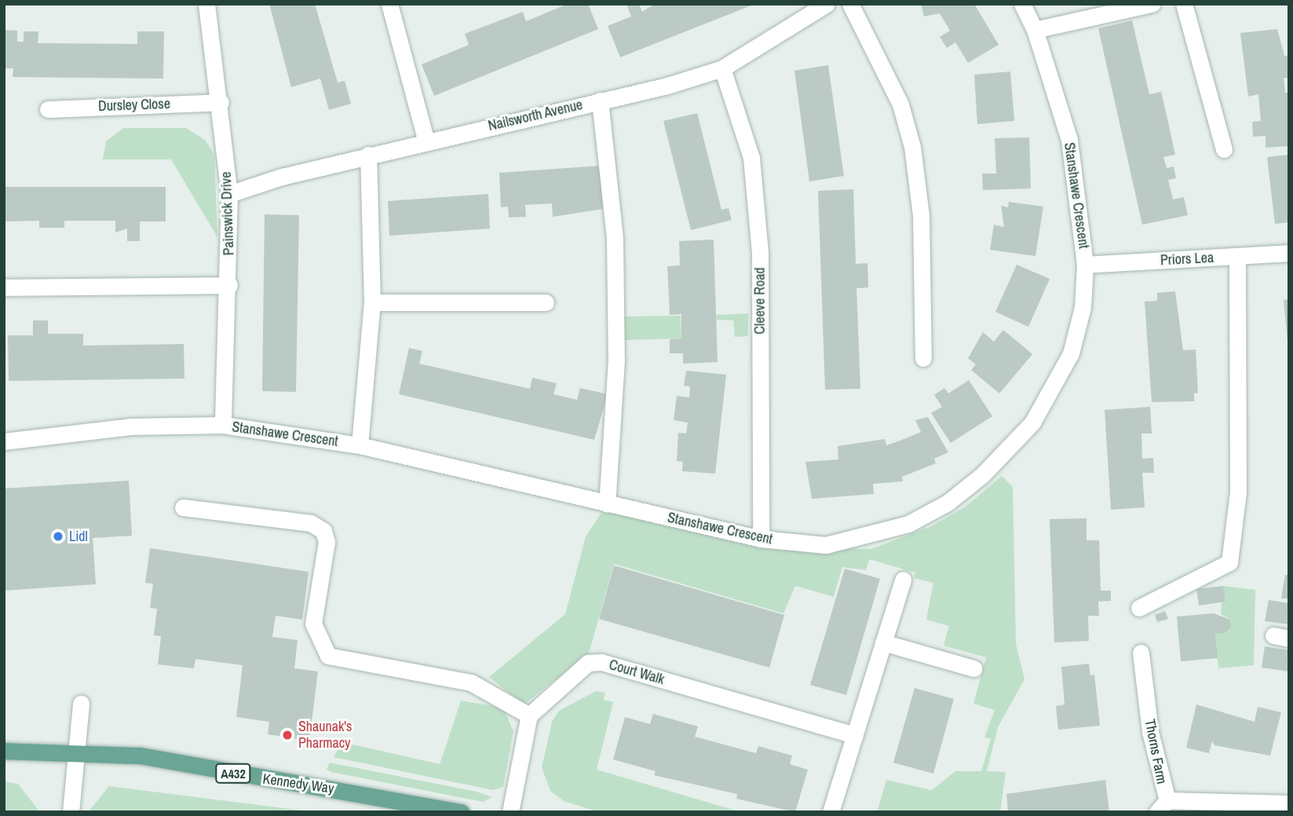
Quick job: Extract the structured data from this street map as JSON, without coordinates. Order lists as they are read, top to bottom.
{
  "streets": {
    "main road": ["A432", "Kennedy Way"],
    "street": [
      "Dursley Close",
      "Nailsworth Avenue",
      "Stanshawe Crescent",
      "Painswick Drive",
      "Priors Lea",
      "Cleeve Road",
      "Court Walk",
      "Thorns Farm"
    ]
  },
  "crossings": [
    ["Dursley Close", "Painswick Drive"],
    ["Nailsworth Avenue", "Painswick Drive"],
    ["Nailsworth Avenue", "Cleeve Road"],
    ["Stanshawe Crescent", "Painswick Drive"],
    ["Stanshawe Crescent", "Priors Lea"],
    ["Stanshawe Crescent", "Cleeve Road"]
  ],
  "places": ["Lidl", "Shaunak's Pharmacy"]
}
